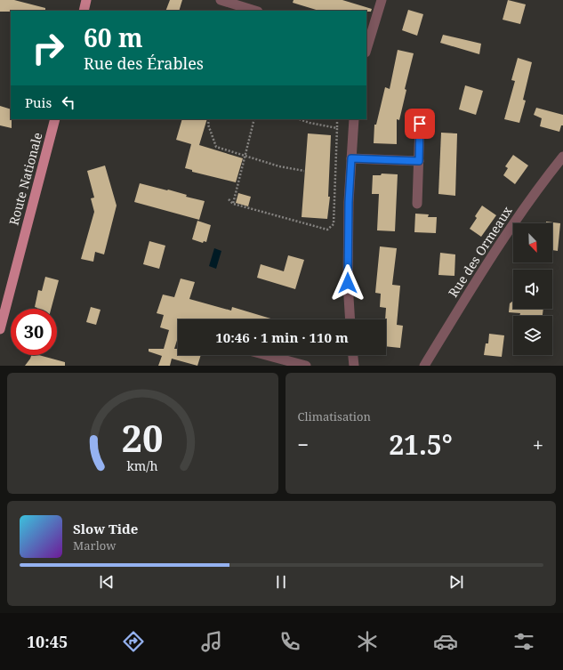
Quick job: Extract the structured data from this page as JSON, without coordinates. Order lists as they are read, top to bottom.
{
  "streets": {
    "main road": ["Route Nationale"],
    "street": ["Rue des Ormeaux"]
  },
  "north": "bottom right",
  "page": {
    "turn": ["60 m", "Rue des Érables"],
    "then": "Puis",
    "limit": "30",
    "trip": "10:46 · 1 min · 110 m",
    "tile": "Climatisation",
    "heat": ["−", "21.5°", "+"],
    "song": ["Slow Tide", "Marlow"],
    "tabs": "10:45",
    "gauge": ["20", "km/h"]
  }
}
